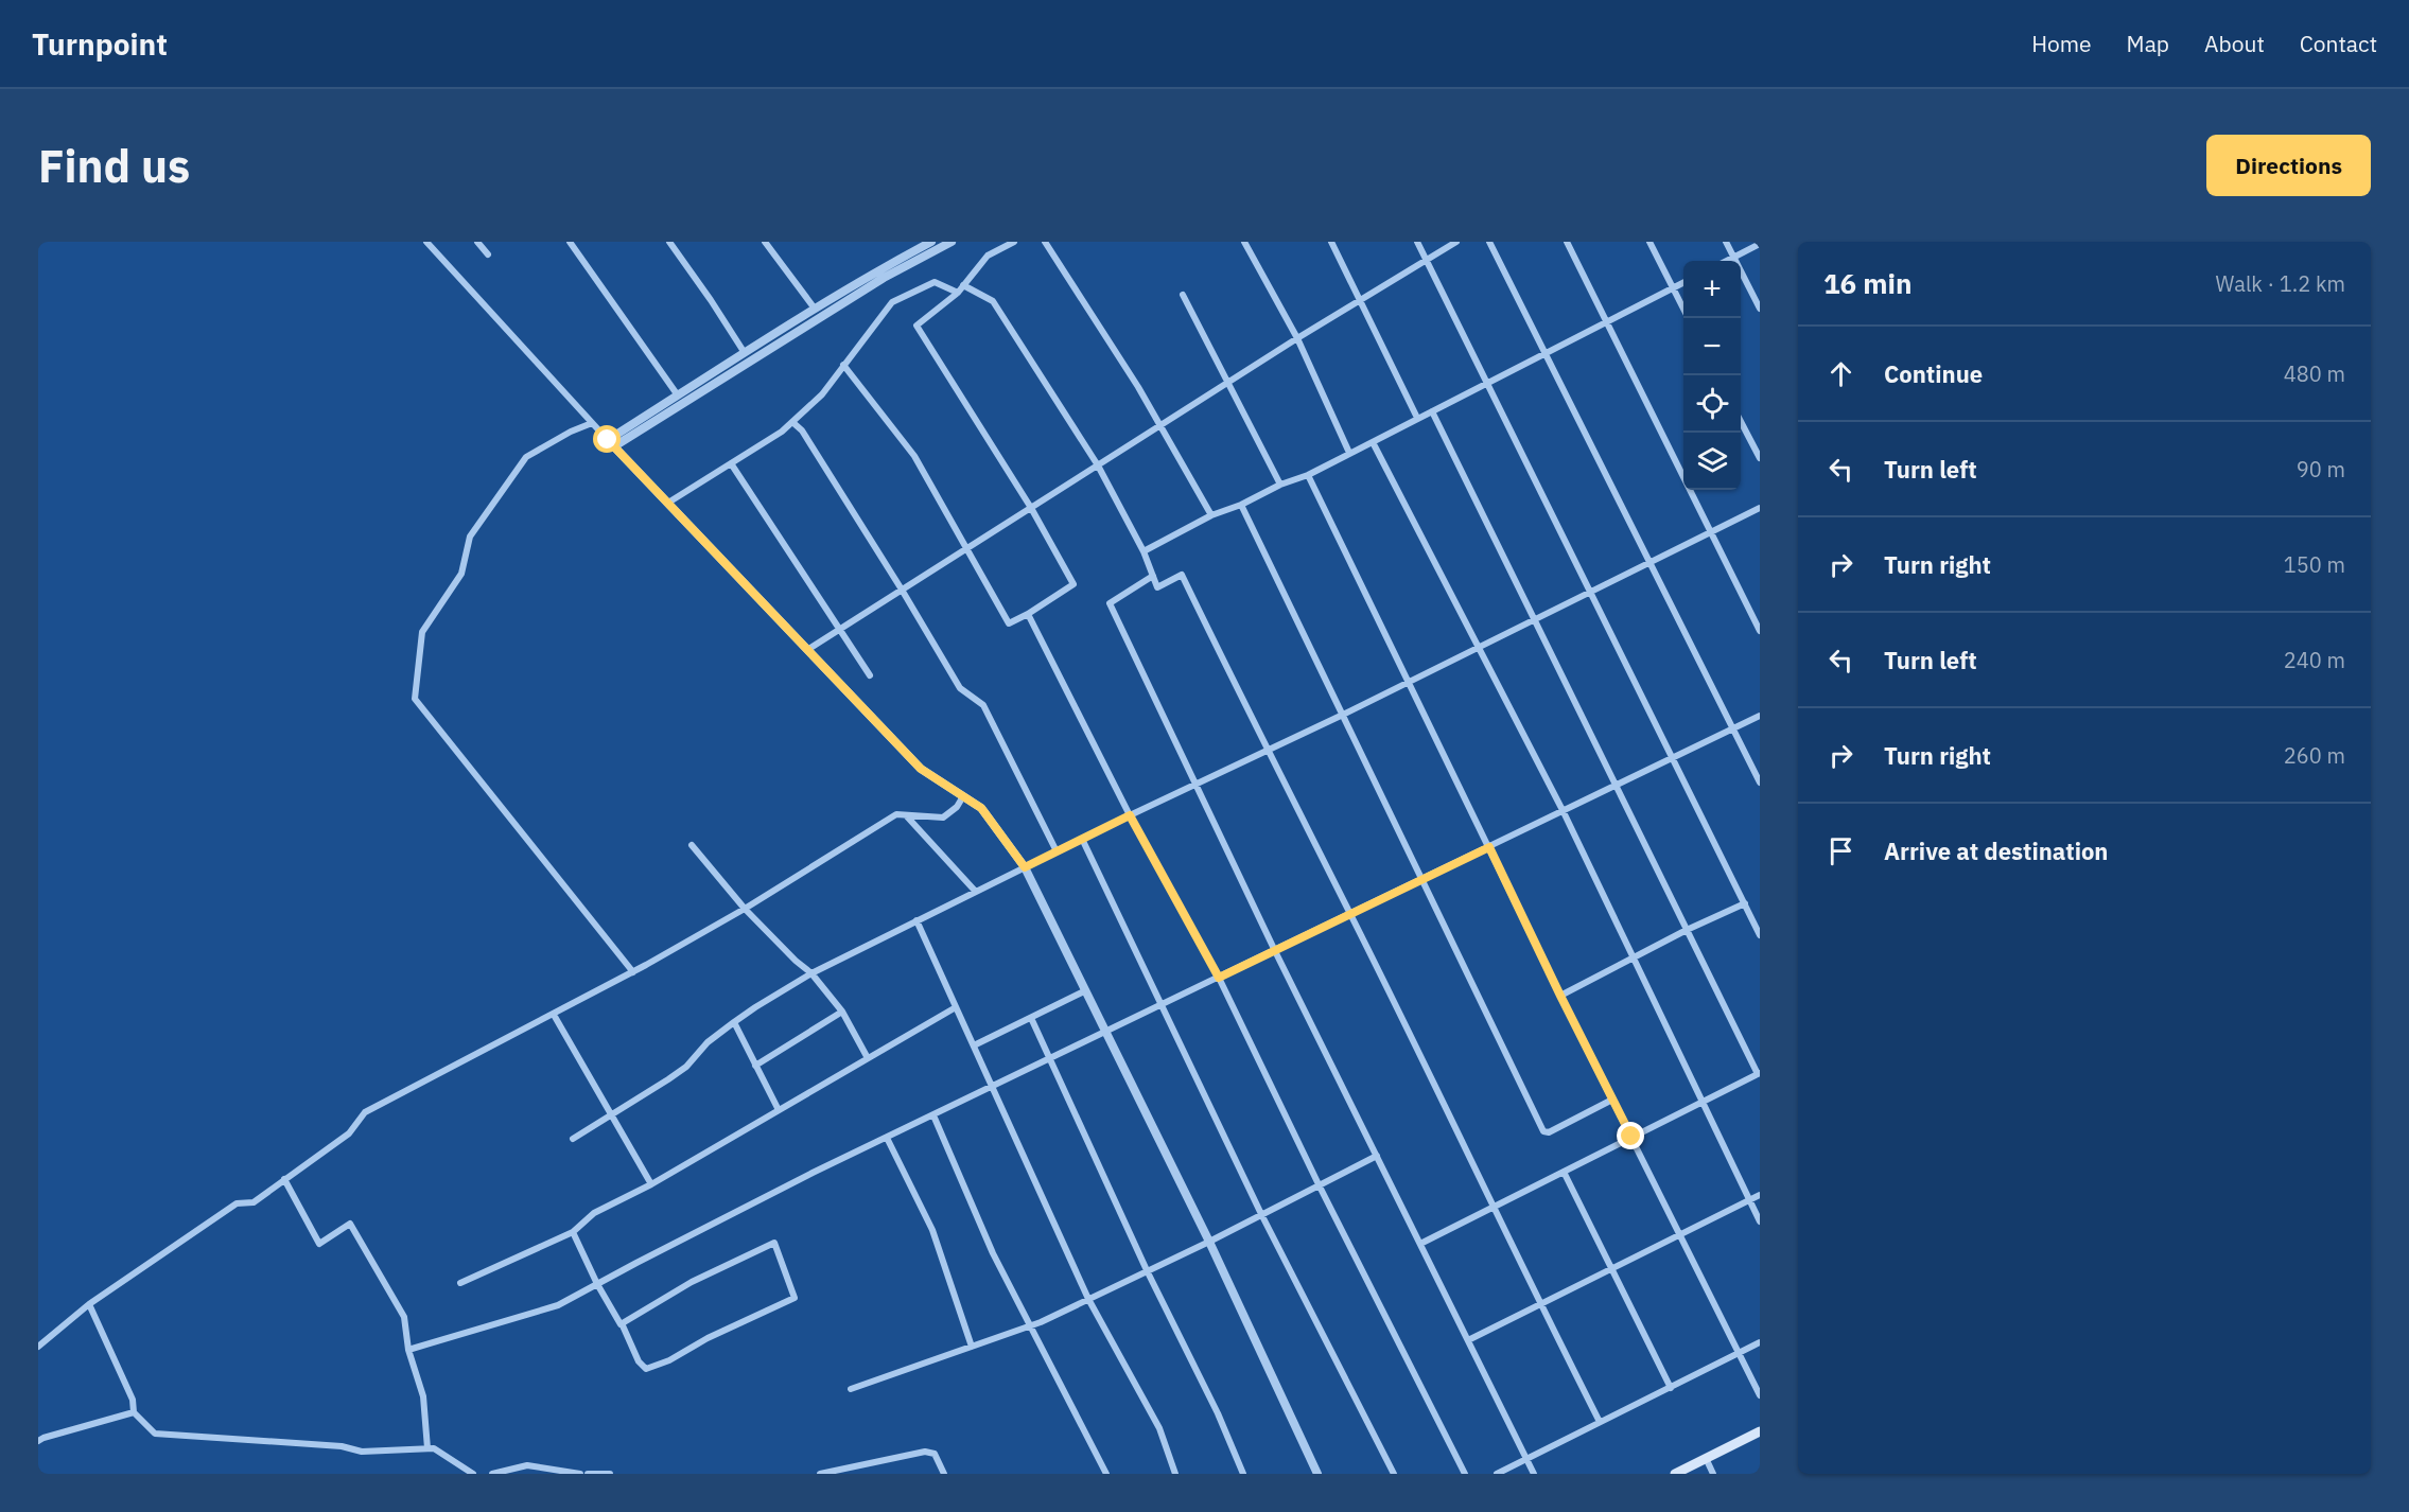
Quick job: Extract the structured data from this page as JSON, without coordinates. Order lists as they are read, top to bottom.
{
  "page": {
    "header": "Turnpoint",
    "nav": [
      "Home",
      "Map",
      "About",
      "Contact"
    ],
    "buttons": "Directions",
    "title": "Find us",
    "heading": ["16 min", "Walk · 1.2 km"],
    "map_buttons": ["+", "−"],
    "list": [
      ["Continue", "480 m"],
      ["Turn left", "90 m"],
      ["Turn right", "150 m"],
      ["Turn left", "240 m"],
      ["Turn right", "260 m"],
      "Arrive at destination"
    ]
  }
}
